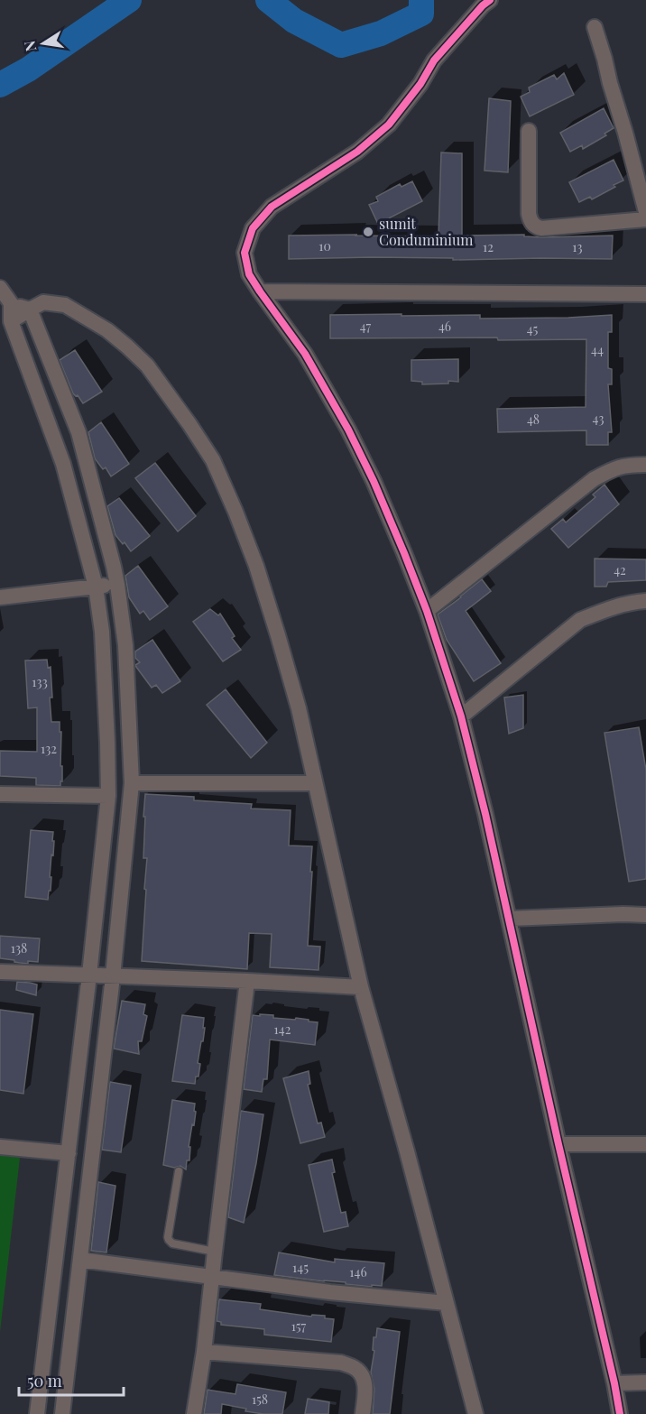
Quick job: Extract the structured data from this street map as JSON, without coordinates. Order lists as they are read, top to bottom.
{
  "places": ["sumit Conduminium"],
  "house_numbers": [
    "10",
    "12",
    "13",
    "47",
    "46",
    "45",
    "44",
    "43",
    "48",
    "42",
    "133",
    "132",
    "138",
    "142",
    "145",
    "146",
    "157",
    "158"
  ],
  "scale_bar": "50 m",
  "north": "left"
}
